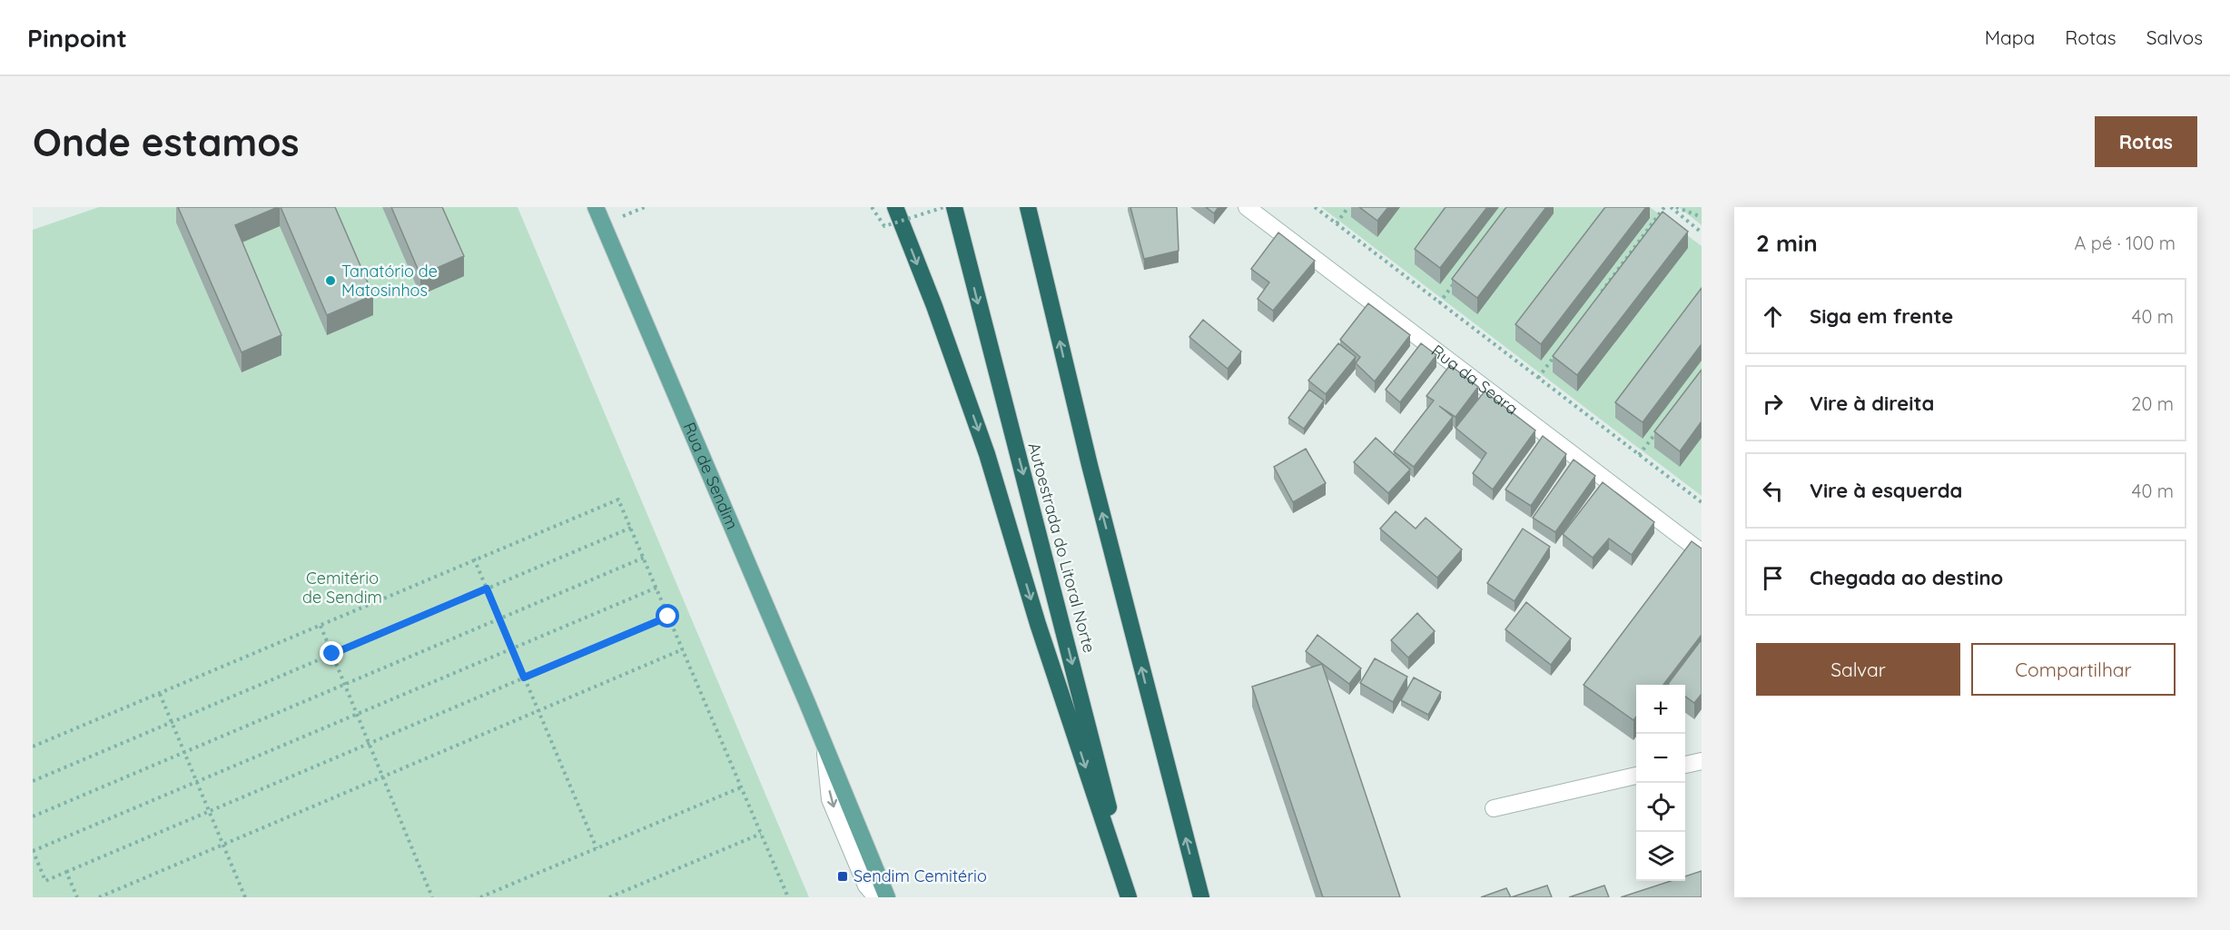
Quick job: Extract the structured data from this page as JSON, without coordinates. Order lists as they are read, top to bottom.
{
  "streets": {
    "highway": ["Autoestrada do Litoral Norte"],
    "main road": ["Rua de Sendim"],
    "street": ["Rua da Seara"]
  },
  "parks": ["Cemitério de Sendim"],
  "places": {
    "other": ["Tanatório de Matosinhos"],
    "transit": ["Sendim Cemitério"]
  },
  "page": {
    "header": "Pinpoint",
    "nav": ["Mapa", "Rotas", "Salvos"],
    "buttons": [
      "Rotas",
      ["Salvar", "Compartilhar"]
    ],
    "title": "Onde estamos",
    "heading": ["2 min", "A pé · 100 m"],
    "list": [
      ["Siga em frente", "40 m"],
      ["Vire à direita", "20 m"],
      ["Vire à esquerda", "40 m"],
      "Chegada ao destino"
    ],
    "map_buttons": ["+", "−"]
  }
}
